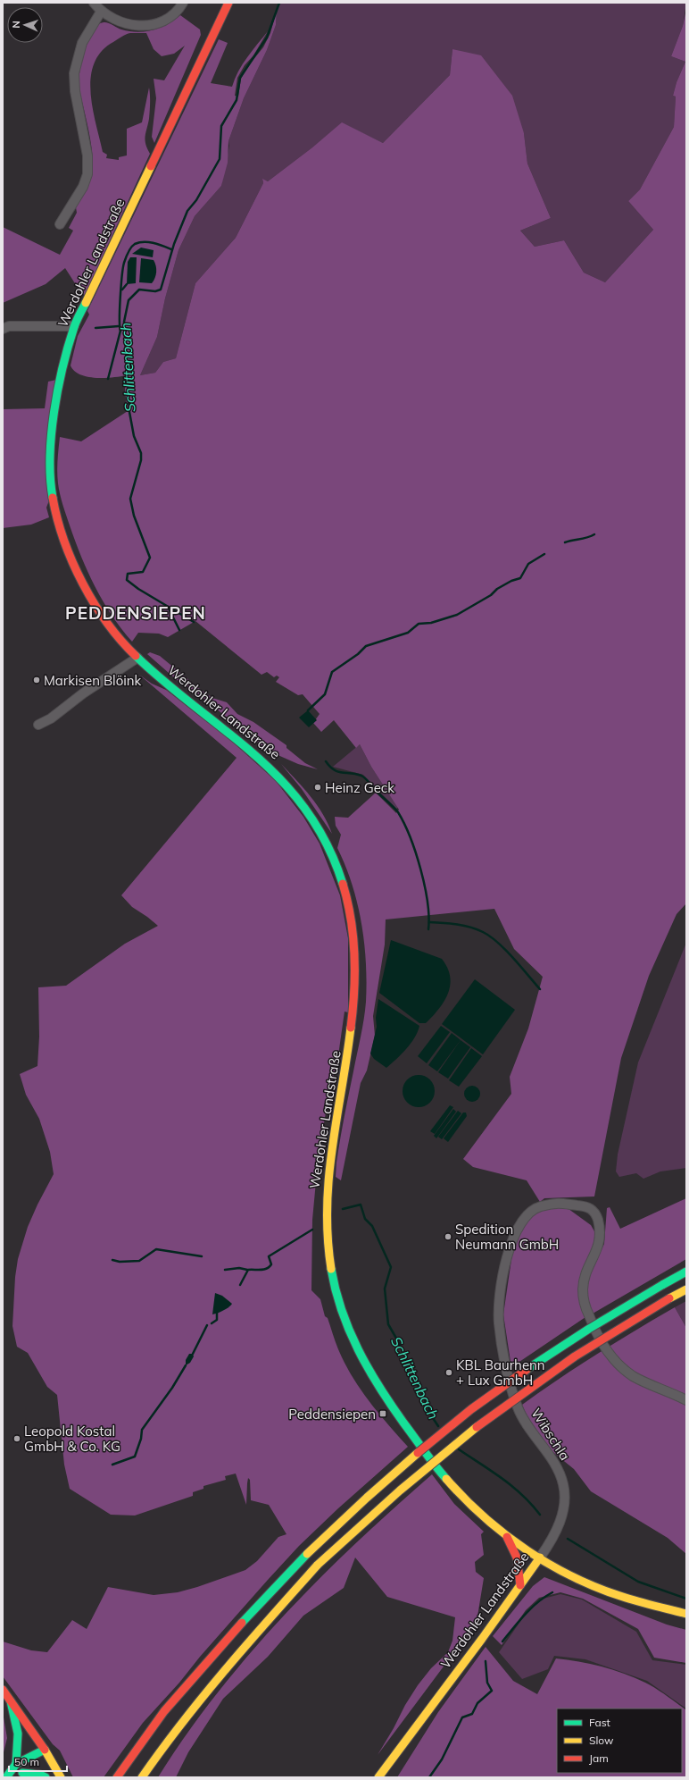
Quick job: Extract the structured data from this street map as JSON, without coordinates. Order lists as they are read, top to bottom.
{
  "streets": {
    "main road": ["Werdohler Landstraße"],
    "street": ["Wibschla"]
  },
  "crossings": [
    ["Werdohler Landstraße", "Wibschla"]
  ],
  "districts": ["PEDDENSIEPEN"],
  "water": ["Schlittenbach"],
  "places": {
    "other": [
      "Markisen Blöink",
      "Heinz Geck",
      "Spedition Neumann GmbH",
      "KBL Baurhenn + Lux GmbH",
      "Leopold Kostal GmbH & Co. KG"
    ],
    "transit": ["Peddensiepen"]
  },
  "legend": ["Fast", "Slow", "Jam"],
  "scale_bar": "50 m",
  "north": "left"
}
